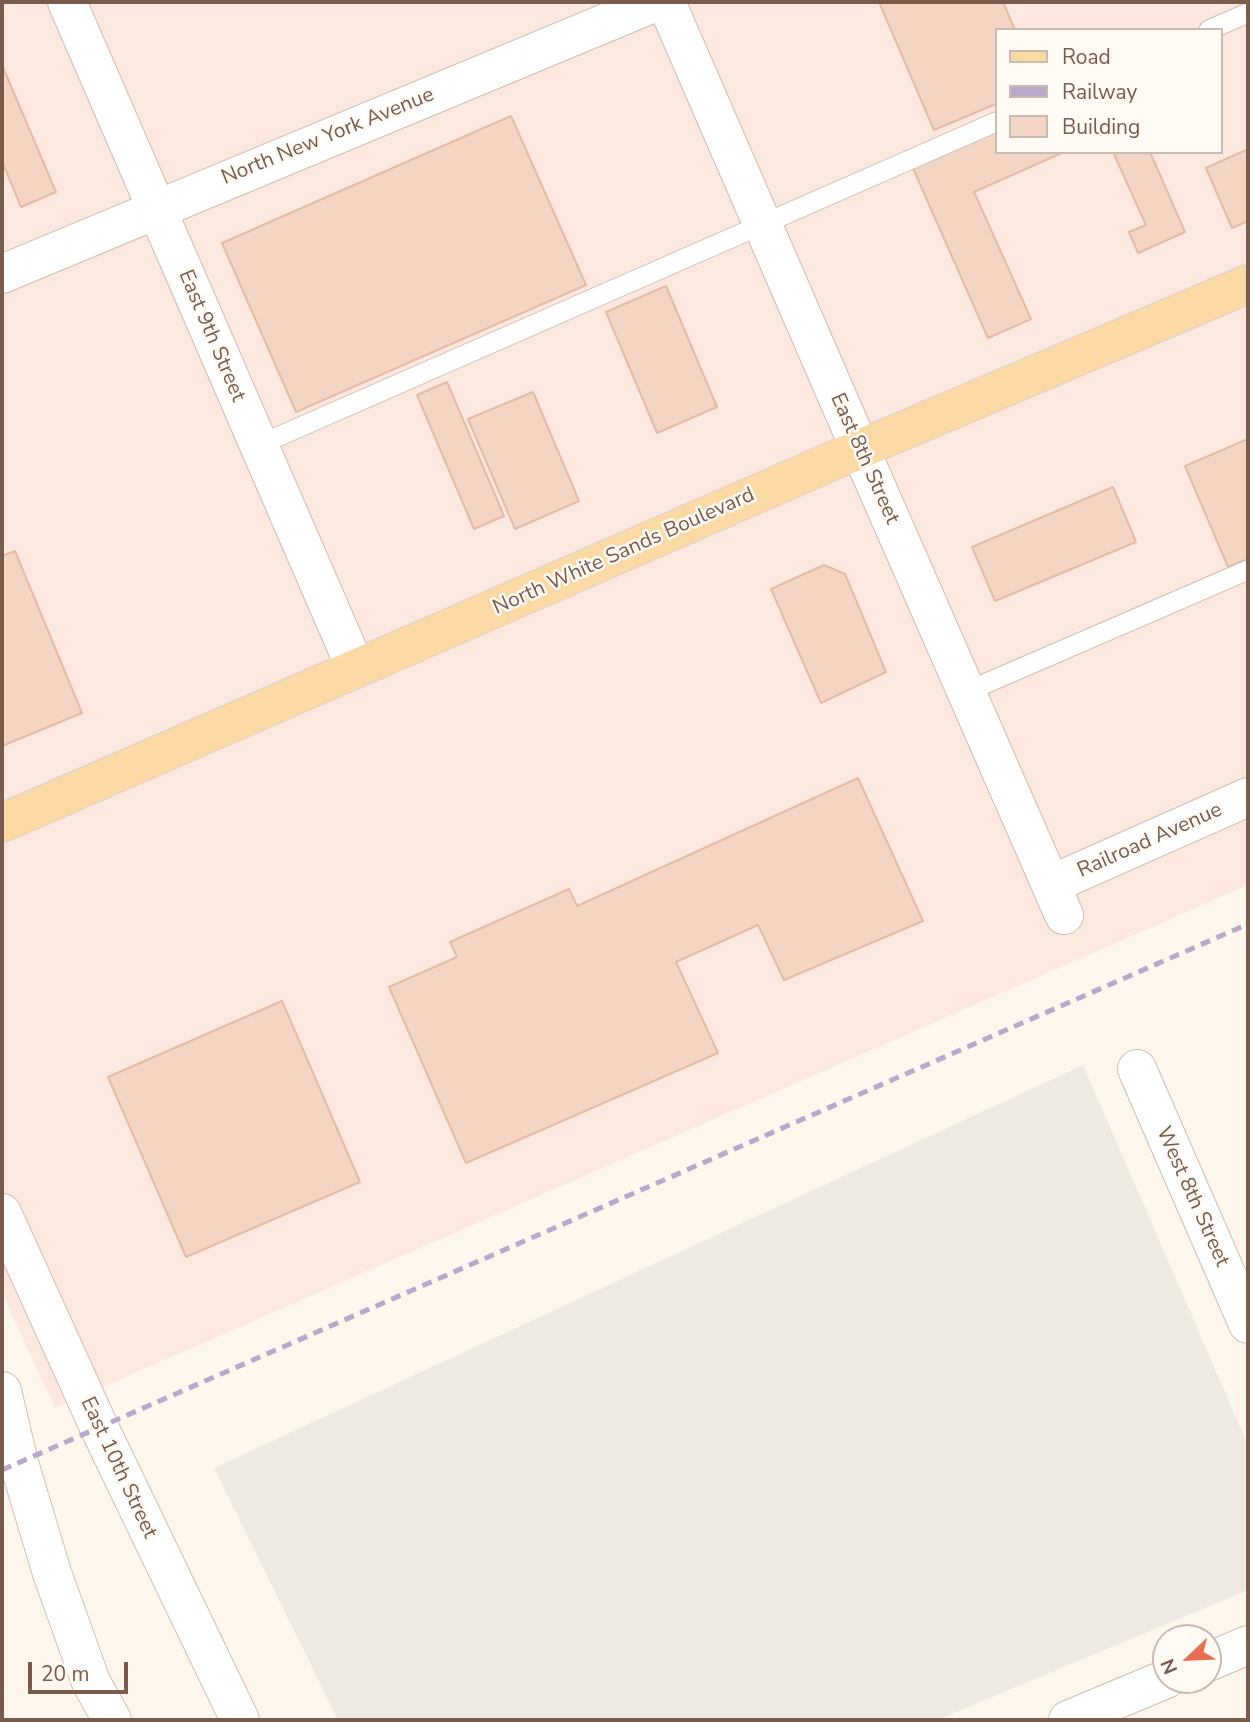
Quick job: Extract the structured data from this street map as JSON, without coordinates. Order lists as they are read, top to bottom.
{
  "streets": {
    "main road": ["North White Sands Boulevard"],
    "street": [
      "North New York Avenue",
      "East 9th Street",
      "East 8th Street",
      "Railroad Avenue",
      "West 8th Street",
      "East 10th Street"
    ]
  },
  "crossings": [
    ["North New York Avenue", "East 9th Street"],
    ["East 9th Street", "North White Sands Boulevard"],
    ["East 8th Street", "North White Sands Boulevard"],
    ["East 8th Street", "Railroad Avenue"]
  ],
  "legend": ["Road", "Railway", "Building"],
  "scale_bar": "20 m",
  "north": "bottom left"
}
